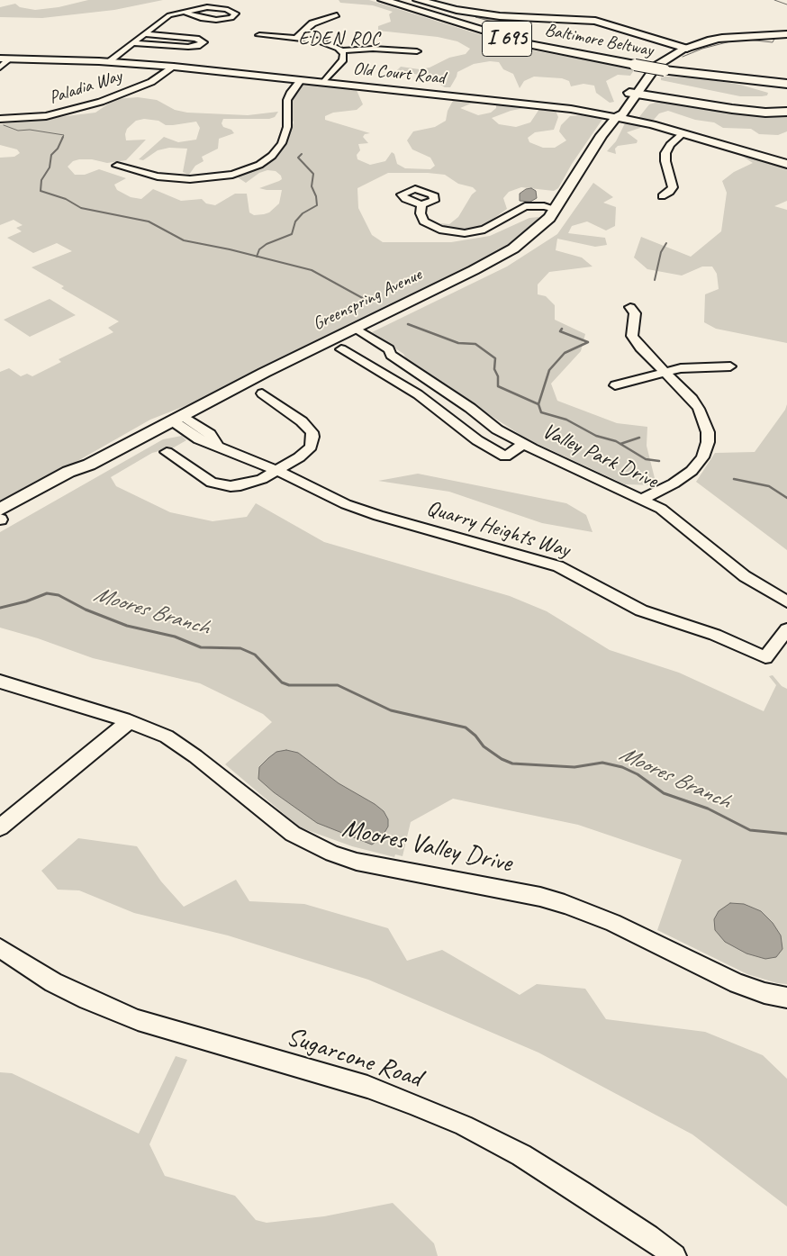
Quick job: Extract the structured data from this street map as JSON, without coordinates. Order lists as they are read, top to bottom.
{
  "streets": {
    "highway": ["I 695", "Baltimore Beltway"],
    "main road": ["Old Court Road", "Greenspring Avenue"],
    "street": [
      "Paladia Way",
      "Valley Park Drive",
      "Quarry Heights Way",
      "Moores Valley Drive",
      "Sugarcone Road"
    ]
  },
  "crossings": [
    ["Baltimore Beltway", "Greenspring Avenue"],
    ["Old Court Road", "Paladia Way"],
    ["Old Court Road", "Greenspring Avenue"],
    ["Greenspring Avenue", "Valley Park Drive"],
    ["Greenspring Avenue", "Quarry Heights Way"]
  ],
  "districts": ["EDEN ROC"],
  "water": ["Moores Branch"]
}
